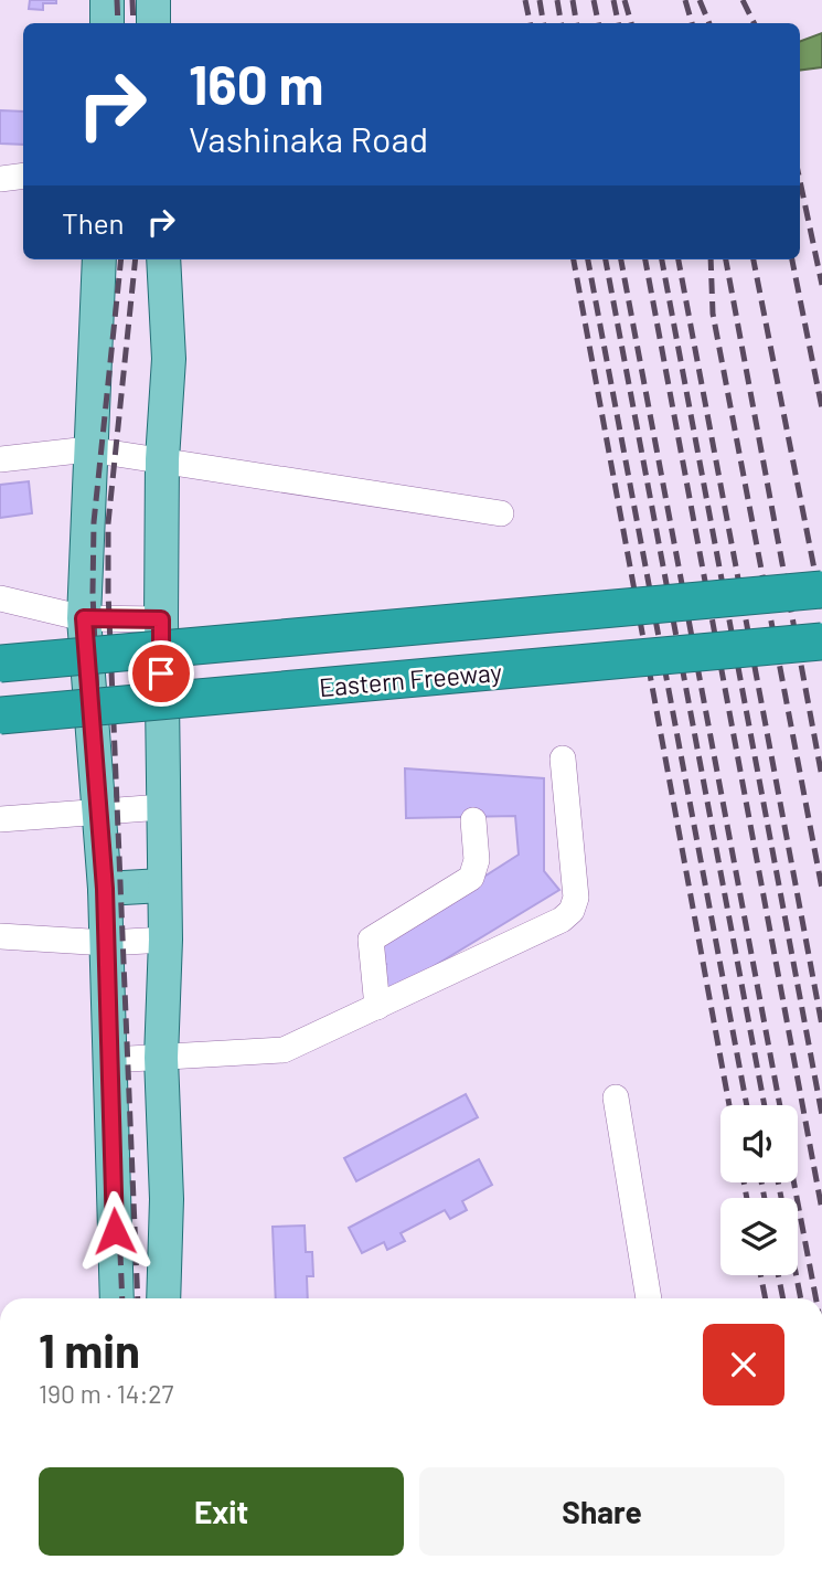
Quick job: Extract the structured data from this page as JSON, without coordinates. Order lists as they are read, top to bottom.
{
  "streets": {
    "highway": ["Eastern Freeway"]
  },
  "page": {
    "turn": ["160 m", "Vashinaka Road"],
    "then": "Then",
    "heading": ["1 min", "190 m · 14:27"],
    "buttons": ["Exit", "Share"]
  }
}
